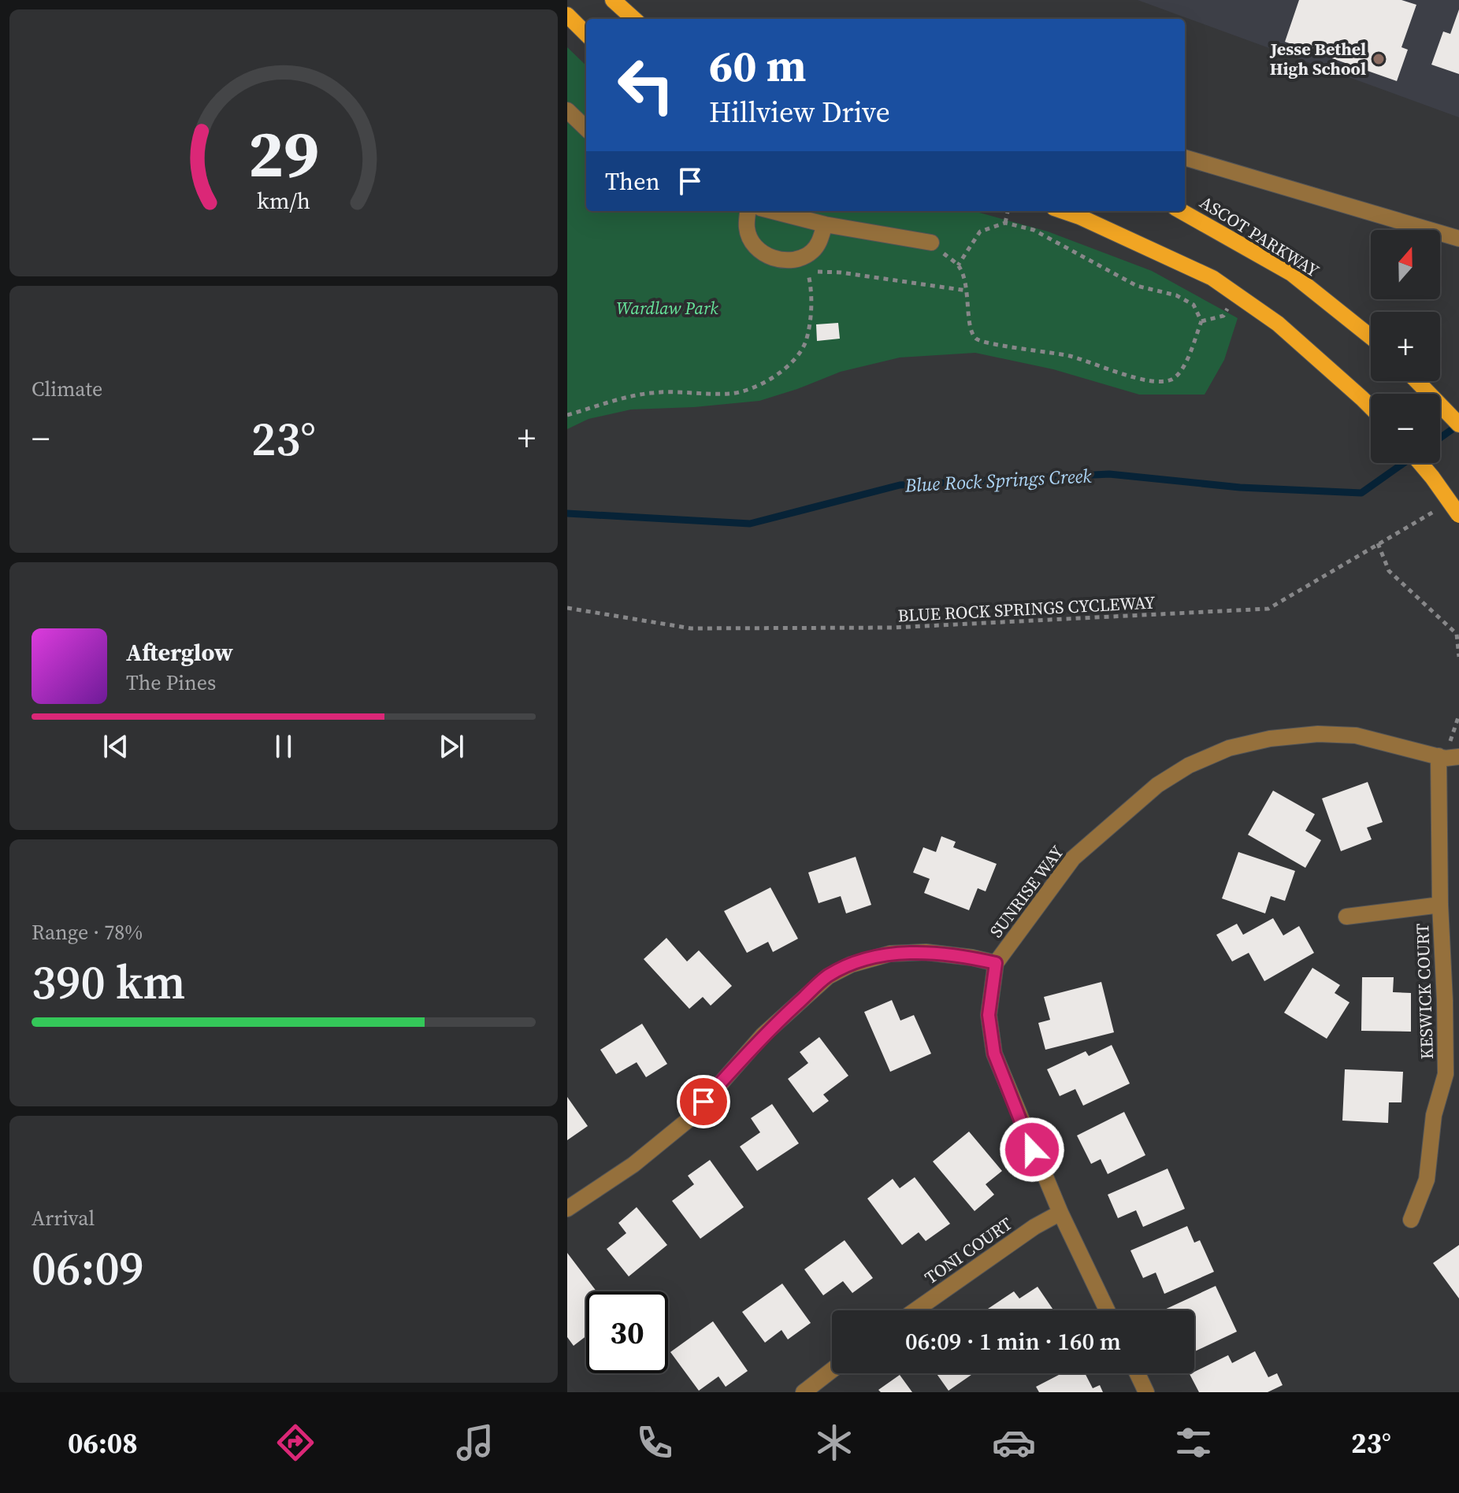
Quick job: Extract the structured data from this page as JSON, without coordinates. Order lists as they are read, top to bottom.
{
  "streets": {
    "main road": ["ASCOT PARKWAY"],
    "street": ["SUNRISE WAY", "KESWICK COURT", "TONI COURT"],
    "path": ["BLUE ROCK SPRINGS CYCLEWAY"]
  },
  "crossings": [
    ["SUNRISE WAY", "KESWICK COURT"],
    ["SUNRISE WAY", "TONI COURT"]
  ],
  "water": ["Blue Rock Springs Creek"],
  "parks": ["Wardlaw Park"],
  "places": ["Jesse Bethel High School"],
  "north": "top",
  "page": {
    "turn": ["60 m", "Hillview Drive"],
    "then": "Then",
    "map_buttons": ["+", "−"],
    "tile": [
      "Climate",
      ["Range · 78%", "390 km"],
      ["Arrival", "06:09"]
    ],
    "heat": ["−", "23°", "+"],
    "song": ["Afterglow", "The Pines"],
    "limit": "30",
    "trip": "06:09 · 1 min · 160 m",
    "tabs": ["06:08", "23°"],
    "gauge": ["29", "km/h"]
  }
}
